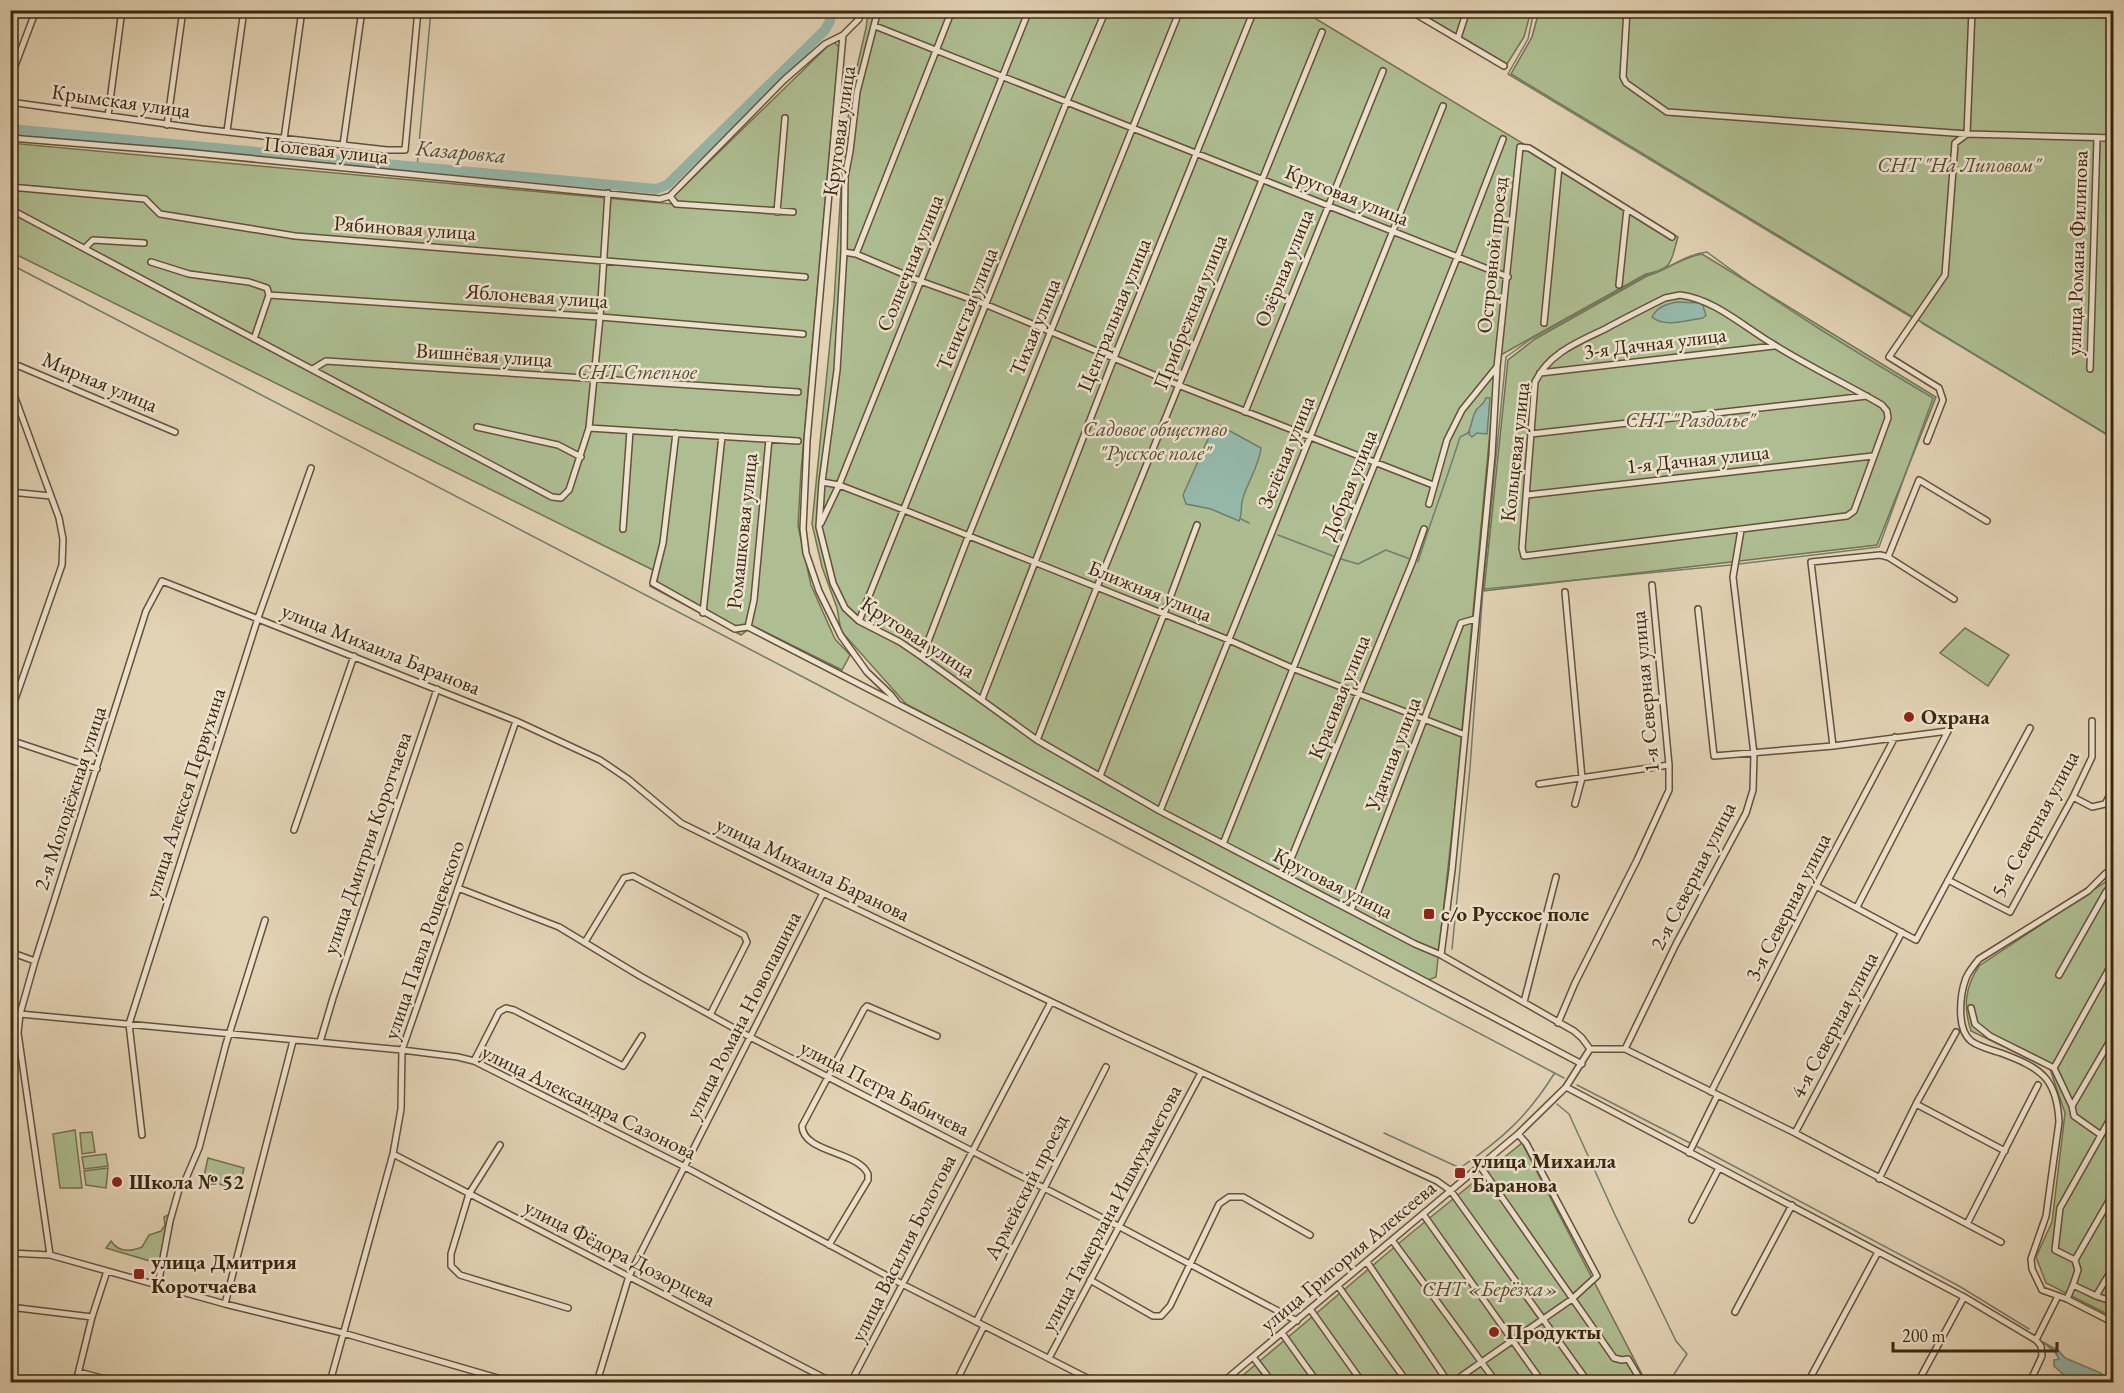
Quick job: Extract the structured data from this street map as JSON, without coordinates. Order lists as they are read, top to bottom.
{
  "streets": {
    "street": [
      "Крымская улица",
      "Круговая улица",
      "Полевая улица",
      "Рябиновая улица",
      "улица Романа Филипова",
      "Островной проезд",
      "Солнечная улица",
      "Озёрная улица",
      "Яблоневая улица",
      "Тенистая улица",
      "Прибрежная улица",
      "Центральная улица",
      "Тихая улица",
      "3-я Дачная улица",
      "Вишнёвая улица",
      "Мирная улица",
      "Зелёная улица",
      "Кольцевая улица",
      "1-я Дачная улица",
      "Добрая улица",
      "Ромашковая улица",
      "Ближняя улица",
      "улица Михаила Баранова",
      "1-я Северная улица",
      "Красивая улица",
      "Удачная улица",
      "улица Алексея Первухина",
      "2-я Молодёжная улица",
      "5-я Северная улица",
      "улица Дмитрия Коротчаева",
      "2-я Северная улица",
      "3-я Северная улица",
      "улица Павла Рощевского",
      "улица Романа Новопашина",
      "4-я Северная улица",
      "улица Петра Бабичева",
      "улица Александра Сазонова",
      "Армейский проезд",
      "улица Тамерлана Ишмухаметова",
      "улица Василия Болотова",
      "улица Фёдора Дозорцева",
      "улица Григория Алексеева"
    ]
  },
  "crossings": [
    ["Круговая улица", "Островной проезд"],
    ["Круговая улица", "Солнечная улица"],
    ["Круговая улица", "Озёрная улица"],
    ["Круговая улица", "Тенистая улица"],
    ["Круговая улица", "Прибрежная улица"],
    ["Круговая улица", "Центральная улица"],
    ["Круговая улица", "Тихая улица"],
    ["Круговая улица", "Зелёная улица"],
    ["Круговая улица", "Добрая улица"],
    ["Круговая улица", "Ближняя улица"],
    ["Круговая улица", "1-я Северная улица"],
    ["Круговая улица", "Красивая улица"],
    ["Круговая улица", "Удачная улица"],
    ["Круговая улица", "улица Григория Алексеева"],
    ["Солнечная улица", "Ближняя улица"],
    ["Тенистая улица", "Ближняя улица"],
    ["Прибрежная улица", "Ближняя улица"],
    ["Центральная улица", "Ближняя улица"],
    ["Тихая улица", "Ближняя улица"],
    ["3-я Дачная улица", "Кольцевая улица"],
    ["Зелёная улица", "Ближняя улица"],
    ["Кольцевая улица", "1-я Дачная улица"],
    ["Кольцевая улица", "2-я Северная улица"],
    ["Добрая улица", "Ближняя улица"],
    ["Ближняя улица", "Красивая улица"],
    ["Ближняя улица", "Удачная улица"],
    ["улица Михаила Баранова", "улица Алексея Первухина"],
    ["улица Михаила Баранова", "2-я Молодёжная улица"],
    ["улица Михаила Баранова", "улица Дмитрия Коротчаева"],
    ["улица Михаила Баранова", "улица Павла Рощевского"],
    ["улица Михаила Баранова", "улица Романа Новопашина"],
    ["улица Михаила Баранова", "улица Тамерлана Ишмухаметова"],
    ["улица Михаила Баранова", "улица Василия Болотова"],
    ["улица Михаила Баранова", "улица Григория Алексеева"],
    ["улица Алексея Первухина", "улица Александра Сазонова"],
    ["2-я Молодёжная улица", "улица Александра Сазонова"],
    ["улица Дмитрия Коротчаева", "улица Александра Сазонова"],
    ["улица Павла Рощевского", "улица Петра Бабичева"],
    ["улица Павла Рощевского", "улица Александра Сазонова"],
    ["улица Павла Рощевского", "улица Фёдора Дозорцева"],
    ["улица Романа Новопашина", "улица Петра Бабичева"],
    ["улица Романа Новопашина", "улица Александра Сазонова"],
    ["улица Романа Новопашина", "улица Фёдора Дозорцева"],
    ["улица Петра Бабичева", "Армейский проезд"],
    ["улица Петра Бабичева", "улица Тамерлана Ишмухаметова"],
    ["улица Петра Бабичева", "улица Василия Болотова"],
    ["улица Петра Бабичева", "улица Григория Алексеева"],
    ["улица Александра Сазонова", "Армейский проезд"],
    ["улица Александра Сазонова", "улица Тамерлана Ишмухаметова"],
    ["улица Александра Сазонова", "улица Василия Болотова"]
  ],
  "water": ["Казаровка"],
  "parks": [
    "СНТ \"На Липовом\"",
    "СНТ Степное",
    "СНТ \"Раздолье\"",
    "Садовое общество \"Русское поле\"",
    "СНТ «Берёзка»"
  ],
  "places": {
    "other": ["Охрана", "Школа № 52", "Продукты"],
    "transit": ["с/о Русское поле", "улица Михаила Баранова", "улица Дмитрия Коротчаева"]
  },
  "scale_bar": "200 m"
}
